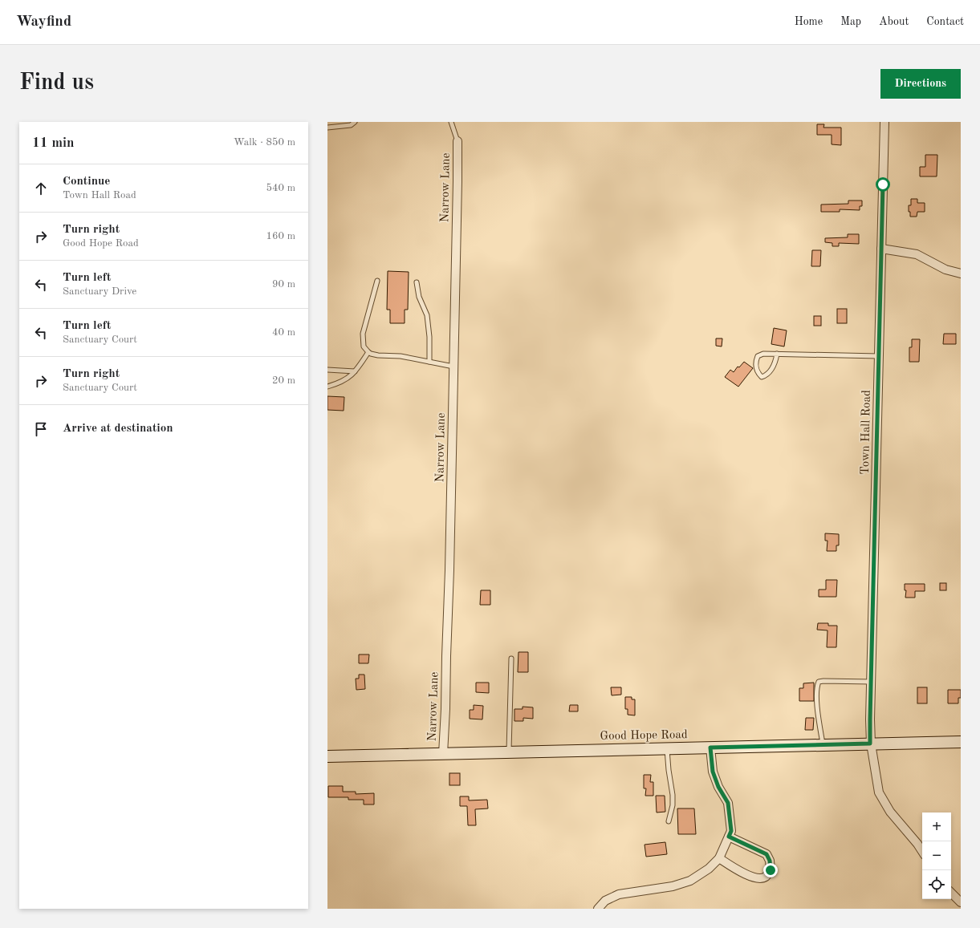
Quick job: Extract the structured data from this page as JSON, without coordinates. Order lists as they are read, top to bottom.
{
  "streets": {
    "main road": ["Good Hope Road"],
    "street": ["Narrow Lane", "Town Hall Road"]
  },
  "crossings": [
    ["Narrow Lane", "Good Hope Road"],
    ["Town Hall Road", "Good Hope Road"]
  ],
  "page": {
    "header": "Wayfind",
    "nav": [
      "Home",
      "Map",
      "About",
      "Contact"
    ],
    "buttons": "Directions",
    "title": "Find us",
    "heading": ["11 min", "Walk · 850 m"],
    "list": [
      ["Continue", "Town Hall Road", "540 m"],
      ["Turn right", "Good Hope Road", "160 m"],
      ["Turn left", "Sanctuary Drive", "90 m"],
      ["Turn left", "Sanctuary Court", "40 m"],
      ["Turn right", "Sanctuary Court", "20 m"],
      "Arrive at destination"
    ],
    "map_buttons": ["+", "−"]
  }
}
